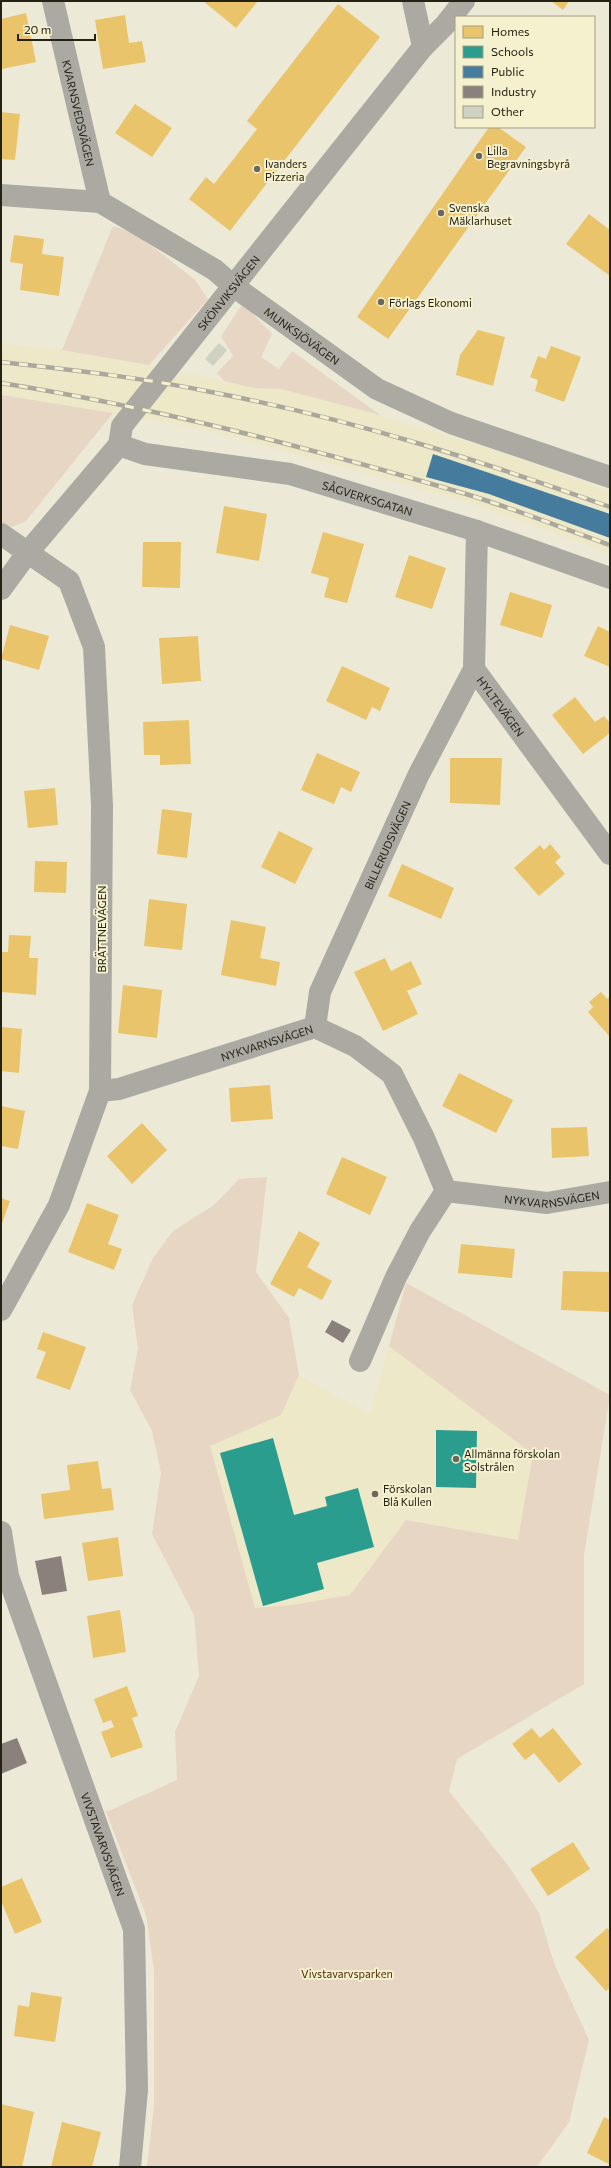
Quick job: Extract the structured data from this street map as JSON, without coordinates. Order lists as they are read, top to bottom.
{
  "streets": {
    "street": [
      "KVARNSVEDSVÄGEN",
      "SKÖNVIKSVÄGEN",
      "MUNKSJÖVÄGEN",
      "SÅGVERKSGATAN",
      "HYLTEVÄGEN",
      "BILLERUDSVÄGEN",
      "BRÄTTNEVÄGEN",
      "NYKVARNSVÄGEN",
      "VIVSTAVARVSVÄGEN"
    ]
  },
  "crossings": [
    ["KVARNSVEDSVÄGEN", "MUNKSJÖVÄGEN"],
    ["SKÖNVIKSVÄGEN", "MUNKSJÖVÄGEN"],
    ["SKÖNVIKSVÄGEN", "SÅGVERKSGATAN"],
    ["SÅGVERKSGATAN", "HYLTEVÄGEN"],
    ["HYLTEVÄGEN", "BILLERUDSVÄGEN"],
    ["BILLERUDSVÄGEN", "NYKVARNSVÄGEN"],
    ["BRÄTTNEVÄGEN", "NYKVARNSVÄGEN"]
  ],
  "parks": ["Vivstavarvsparken"],
  "places": [
    "Lilla Begravningsbyrå",
    "Ivanders Pizzeria",
    "Svenska Mäklarhuset",
    "Förlags Ekonomi",
    "Allmänna förskolan Solstrålen",
    "Förskolan Blå Kullen"
  ],
  "legend": [
    "Homes",
    "Schools",
    "Public",
    "Industry",
    "Other"
  ],
  "scale_bar": "20 m"
}
